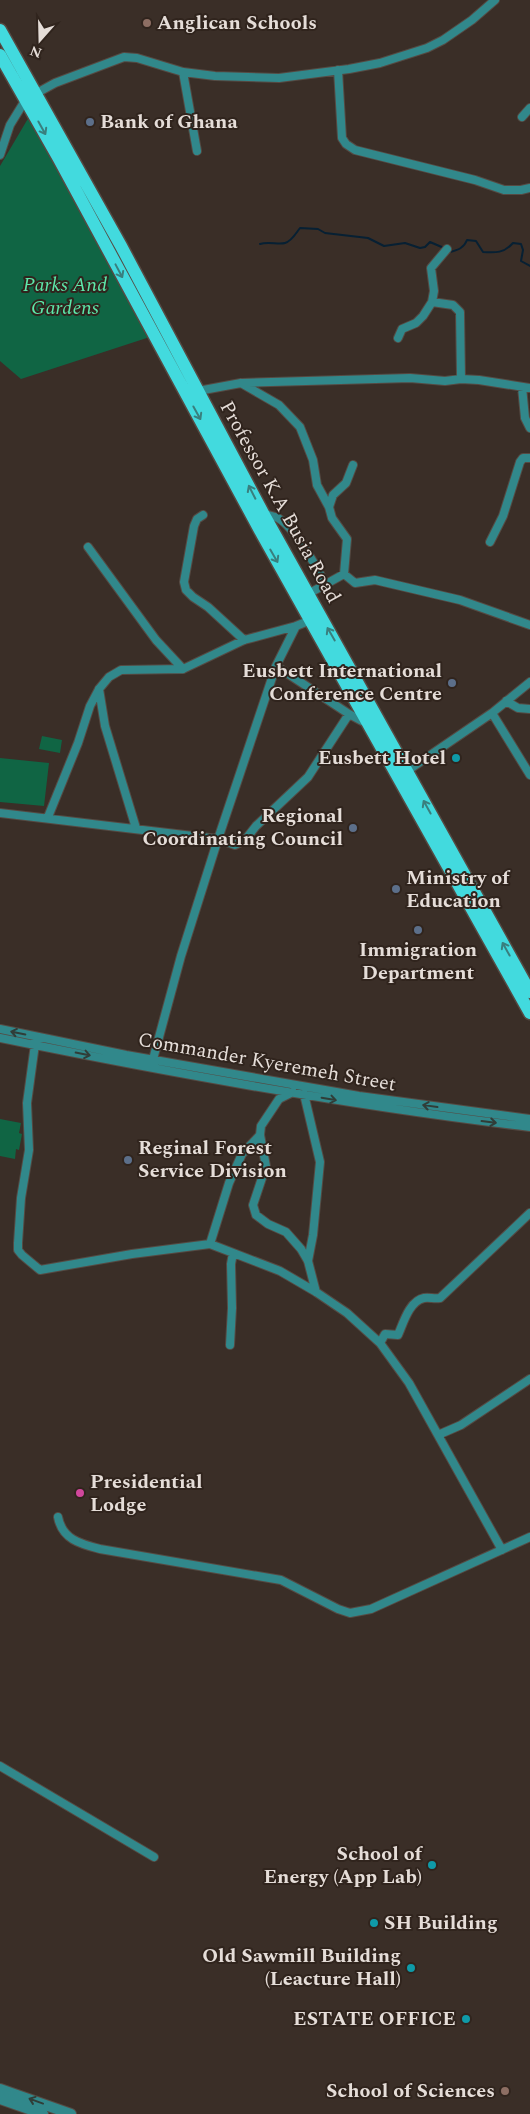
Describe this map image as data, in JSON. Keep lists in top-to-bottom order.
{
  "streets": {
    "main road": ["Professor K.A Busia Road"],
    "street": ["Commander Kyeremeh Street"]
  },
  "parks": ["Parks And Gardens"],
  "places": [
    "Anglican Schools",
    "Bank of Ghana",
    "Eusbett International Conference Centre",
    "Eusbett Hotel",
    "Regional Coordinating Council",
    "Ministry of Education",
    "Immigration Department",
    "Reginal Forest Service Division",
    "Presidential Lodge",
    "School of Energy (App Lab)",
    "SH Building",
    "Old Sawmill Building (Leacture Hall)",
    "ESTATE OFFICE",
    "School of Sciences"
  ],
  "north": "bottom"
}
